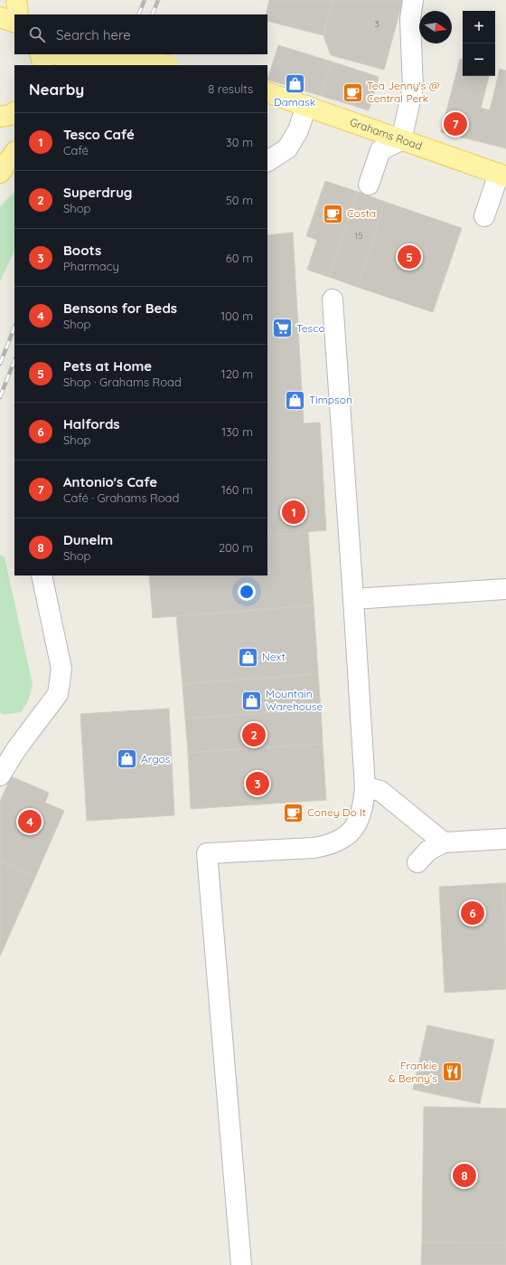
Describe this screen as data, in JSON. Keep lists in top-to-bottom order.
{
  "streets": {
    "main road": ["Grahams Road"]
  },
  "places": {
    "shop": [
      "Damask",
      "Timpson",
      "Next",
      "Mountain Warehouse",
      "Argos"
    ],
    "cafe": ["Tea Jenny's @ Central Perk", "Costa", "Coney Do It"],
    "supermarket": ["Tesco"],
    "restaurant": ["Frankie & Benny's"]
  },
  "house_numbers": ["3", "15"],
  "north": "right",
  "page": {
    "map_buttons": ["+", "−"],
    "search": "Search here",
    "heading": ["Nearby", "8 results"],
    "pins": [
      "7",
      "5",
      "1",
      "2",
      "3",
      "4",
      "6",
      "8"
    ],
    "list": [
      {
        "mark": "1",
        "name": "Tesco Café",
        "note": "Café",
        "value": "30 m"
      },
      {
        "mark": "2",
        "name": "Superdrug",
        "note": "Shop",
        "value": "50 m"
      },
      {
        "mark": "3",
        "name": "Boots",
        "note": "Pharmacy",
        "value": "60 m"
      },
      {
        "mark": "4",
        "name": "Bensons for Beds",
        "note": "Shop",
        "value": "100 m"
      },
      {
        "mark": "5",
        "name": "Pets at Home",
        "note": "Shop · Grahams Road",
        "value": "120 m"
      },
      {
        "mark": "6",
        "name": "Halfords",
        "note": "Shop",
        "value": "130 m"
      },
      {
        "mark": "7",
        "name": "Antonio's Cafe",
        "note": "Café · Grahams Road",
        "value": "160 m"
      },
      {
        "mark": "8",
        "name": "Dunelm",
        "note": "Shop",
        "value": "200 m"
      }
    ]
  }
}
